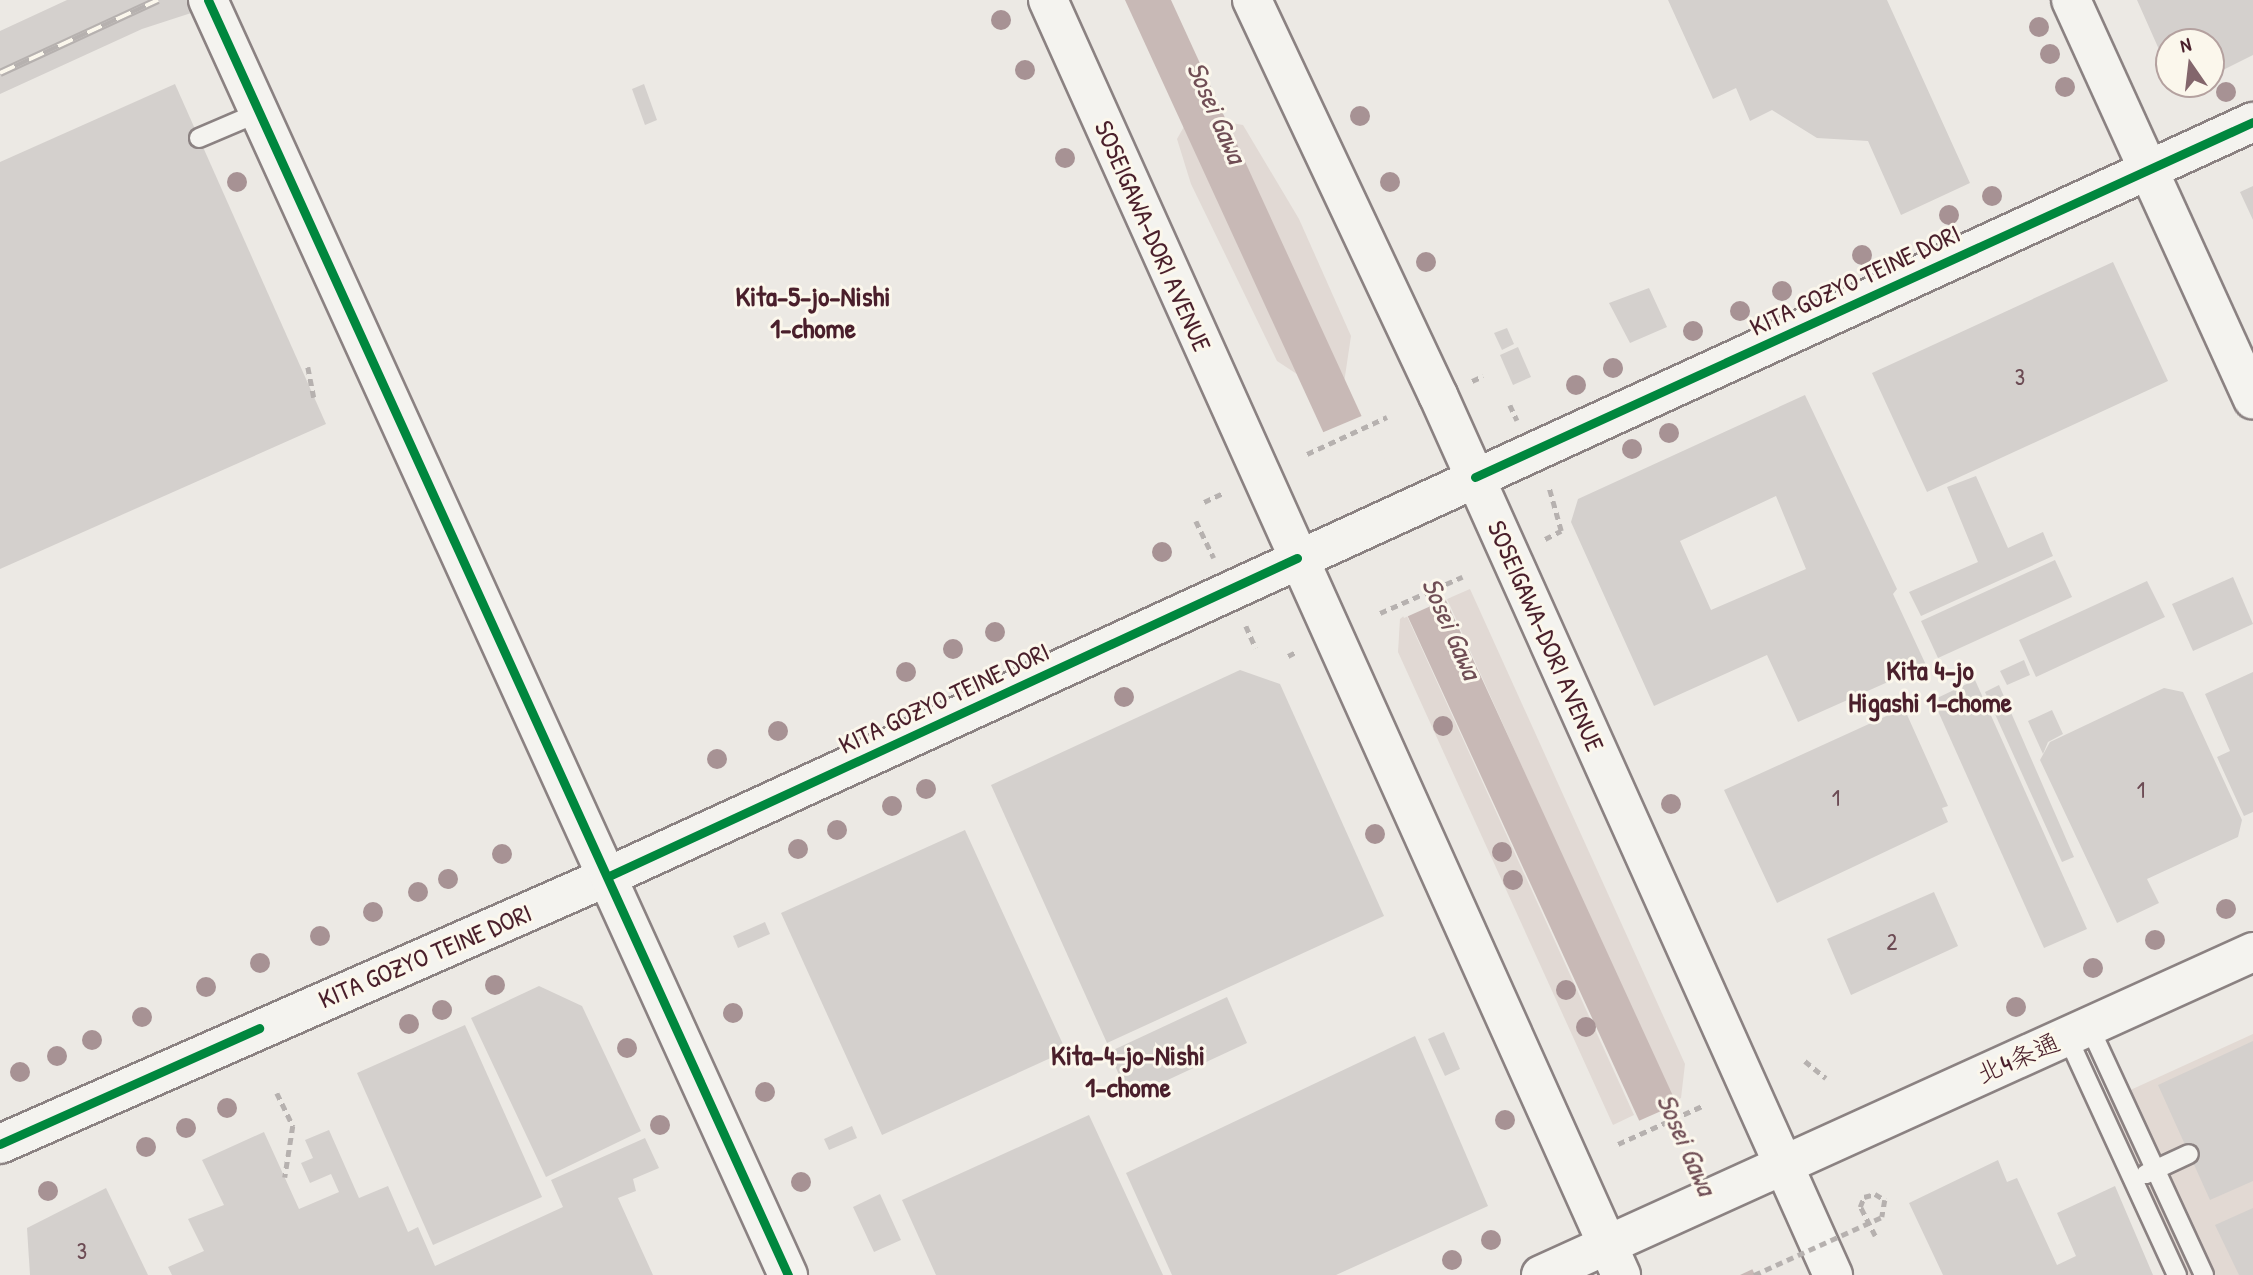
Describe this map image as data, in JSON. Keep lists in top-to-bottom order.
{
  "streets": {
    "main road": ["SOSEIGAWA-DORI AVENUE", "KITA GOZYO TEINE DORI", "北4条通"]
  },
  "crossings": [
    ["SOSEIGAWA-DORI AVENUE", "KITA GOZYO TEINE DORI"],
    ["SOSEIGAWA-DORI AVENUE", "北4条通"]
  ],
  "districts": ["Kita-5-jo-Nishi 1-chome", "Kita 4-jo Higashi 1-chome", "Kita-4-jo-Nishi 1-chome"],
  "water": ["Sosei Gawa"],
  "house_numbers": [
    "3",
    "1",
    "1",
    "2",
    "3"
  ],
  "north": "top"
}
